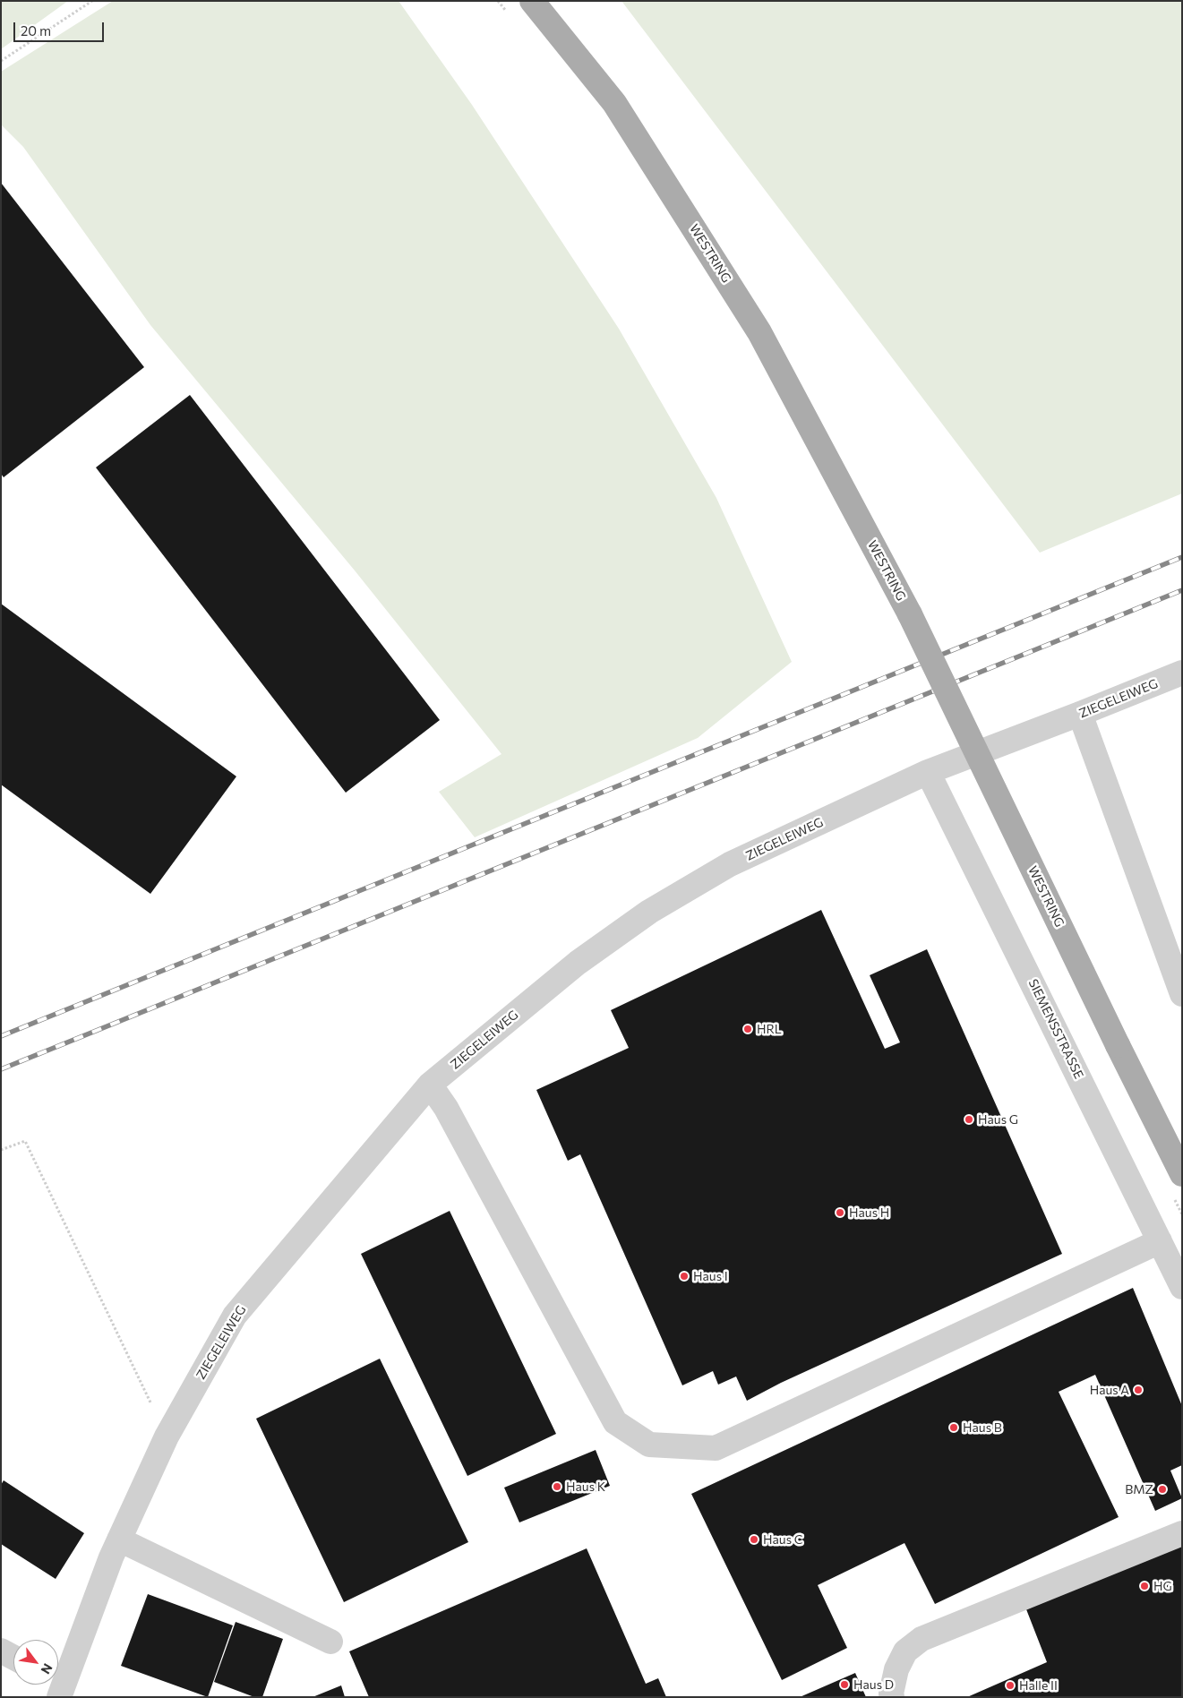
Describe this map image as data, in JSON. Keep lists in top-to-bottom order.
{
  "streets": {
    "main road": ["WESTRING"],
    "street": ["ZIEGELEIWEG", "SIEMENSSTRASSE"]
  },
  "crossings": [
    ["ZIEGELEIWEG", "SIEMENSSTRASSE"]
  ],
  "places": [
    "HRL",
    "Haus G",
    "Haus H",
    "Haus I",
    "Haus A",
    "Haus B",
    "Haus K",
    "BMZ",
    "Haus C",
    "HG",
    "Haus D",
    "Halle II"
  ],
  "scale_bar": "20 m",
  "north": "bottom right"
}
